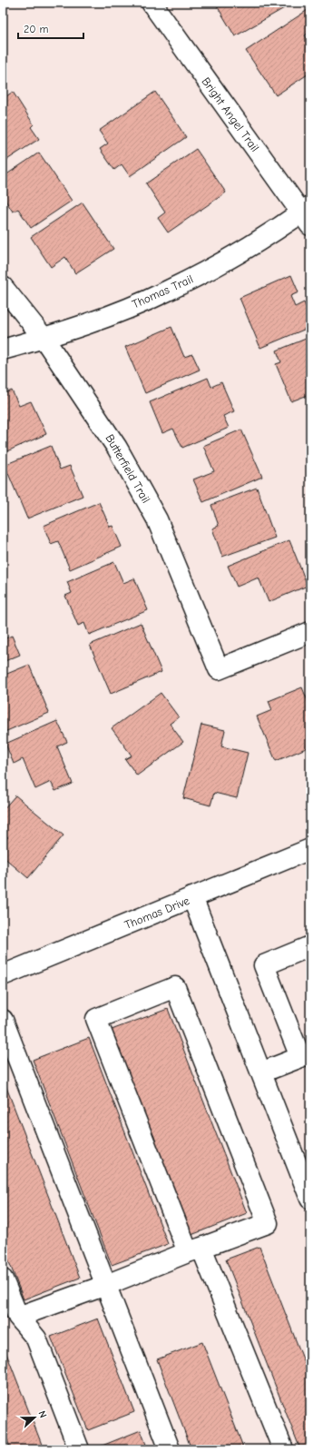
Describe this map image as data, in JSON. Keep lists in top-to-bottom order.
{
  "streets": {
    "street": [
      "Bright Angel Trail",
      "Thomas Trail",
      "Butterfield Trail",
      "Thomas Drive"
    ]
  },
  "crossings": [
    ["Bright Angel Trail", "Thomas Trail"],
    ["Thomas Trail", "Butterfield Trail"]
  ],
  "scale_bar": "20 m",
  "north": "right"
}
